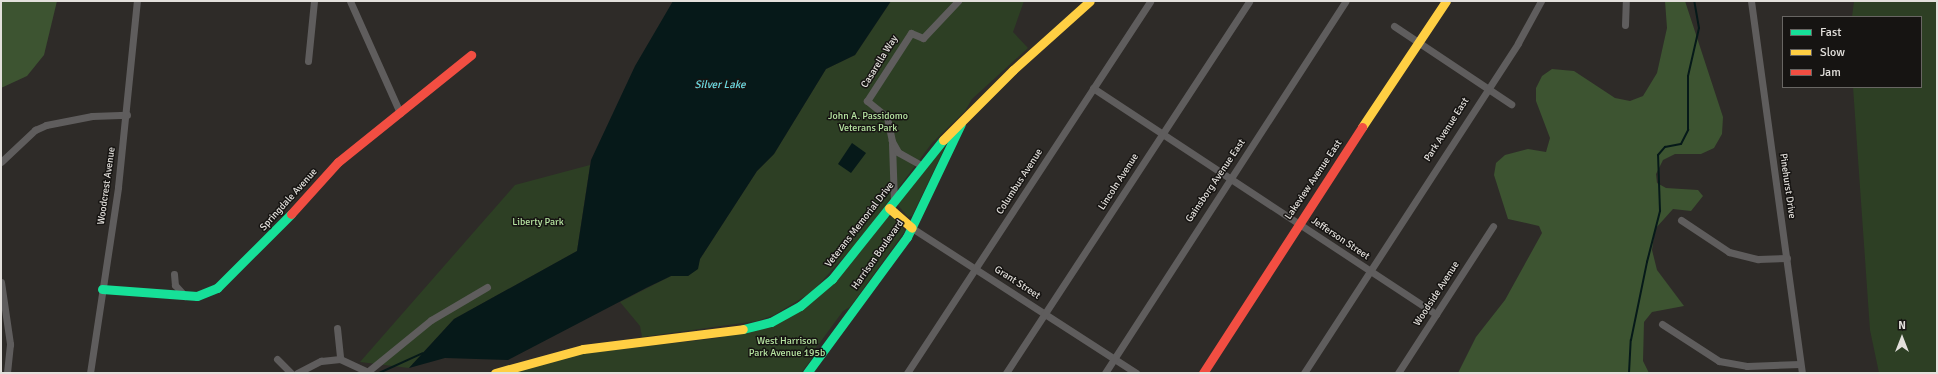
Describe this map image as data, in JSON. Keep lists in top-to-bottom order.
{
  "streets": {
    "main road": [
      "Lakeview Avenue East",
      "Springdale Avenue",
      "Veterans Memorial Drive",
      "Harrison Boulevard",
      "Grant Street"
    ],
    "street": [
      "Casarella Way",
      "Park Avenue East",
      "Gainsborg Avenue East",
      "Columbus Avenue",
      "Lincoln Avenue",
      "Woodcrest Avenue",
      "Pinehurst Drive",
      "Jefferson Street",
      "Woodside Avenue"
    ]
  },
  "crossings": [
    ["Casarella Way", "Veterans Memorial Drive"],
    ["Park Avenue East", "Jefferson Street"],
    ["Lakeview Avenue East", "Jefferson Street"],
    ["Gainsborg Avenue East", "Jefferson Street"],
    ["Gainsborg Avenue East", "Grant Street"],
    ["Columbus Avenue", "Jefferson Street"],
    ["Columbus Avenue", "Grant Street"],
    ["Lincoln Avenue", "Jefferson Street"],
    ["Lincoln Avenue", "Grant Street"],
    ["Woodcrest Avenue", "Springdale Avenue"],
    ["Veterans Memorial Drive", "Harrison Boulevard"],
    ["Veterans Memorial Drive", "Grant Street"],
    ["Jefferson Street", "Woodside Avenue"],
    ["Harrison Boulevard", "Grant Street"]
  ],
  "water": ["Silver Lake"],
  "parks": ["John A. Passidomo Veterans Park", "Liberty Park", "West Harrison Park Avenue 195b"],
  "legend": ["Fast", "Slow", "Jam"],
  "north": "top"
}
